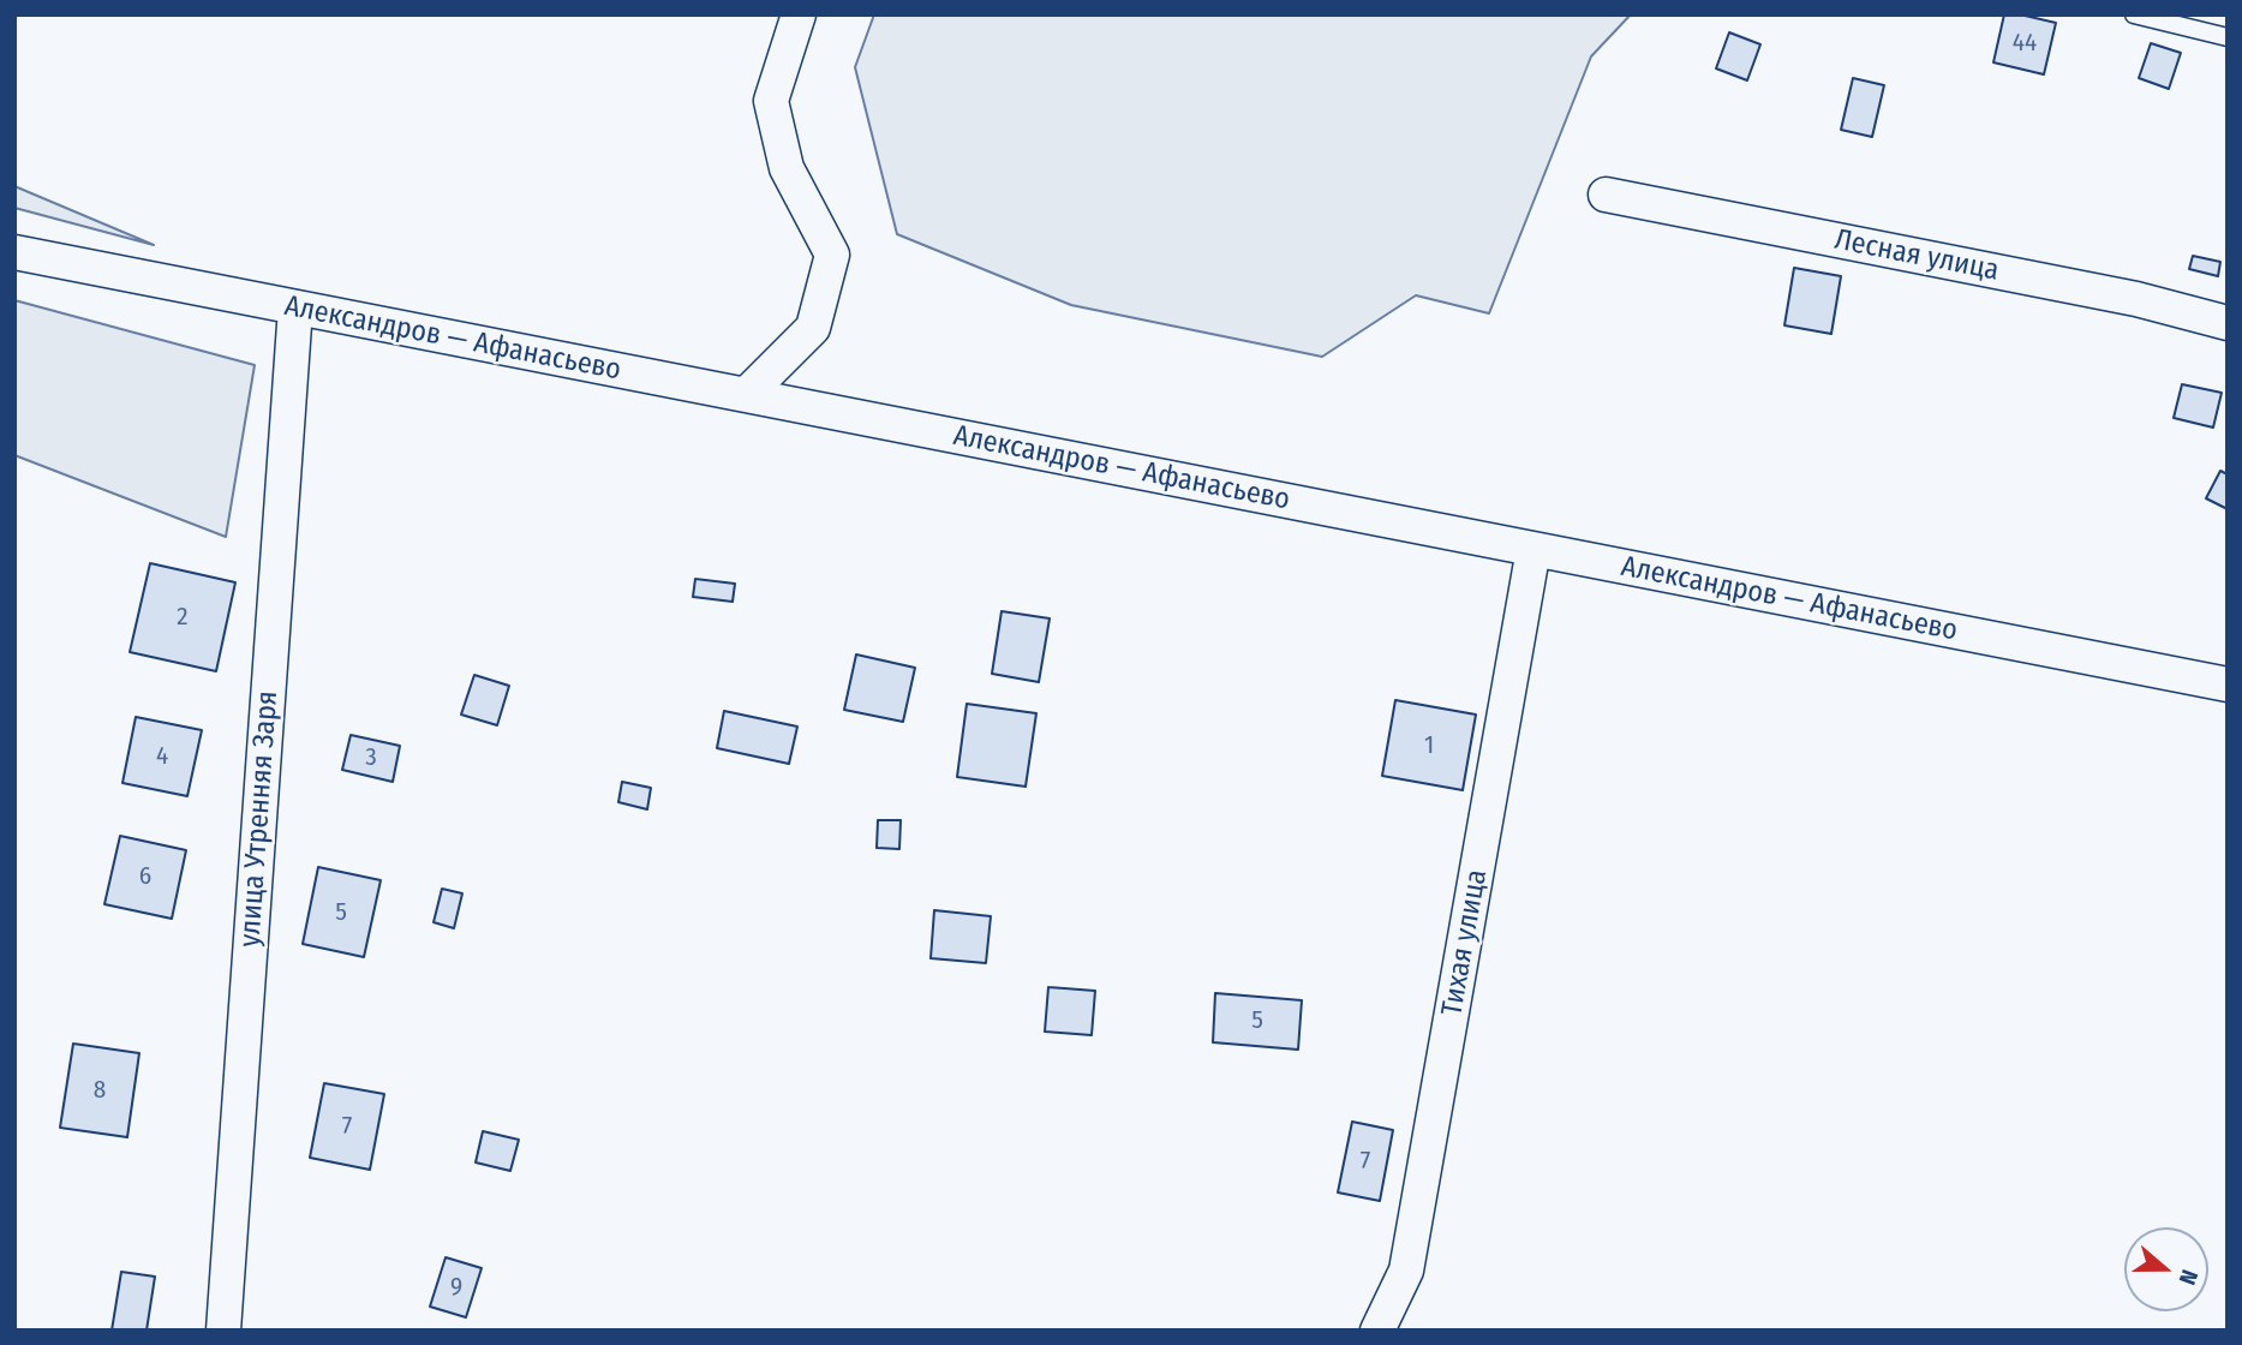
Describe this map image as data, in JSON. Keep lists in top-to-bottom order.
{
  "streets": {
    "street": [
      "Лесная улица",
      "Александров — Афанасьево",
      "улица Утренняя Заря",
      "Тихая улица"
    ]
  },
  "crossings": [
    ["Александров — Афанасьево", "улица Утренняя Заря"],
    ["Александров — Афанасьево", "Тихая улица"]
  ],
  "house_numbers": [
    "44",
    "2",
    "1",
    "4",
    "3",
    "6",
    "5",
    "5",
    "8",
    "7",
    "7",
    "9"
  ],
  "north": "right"
}
